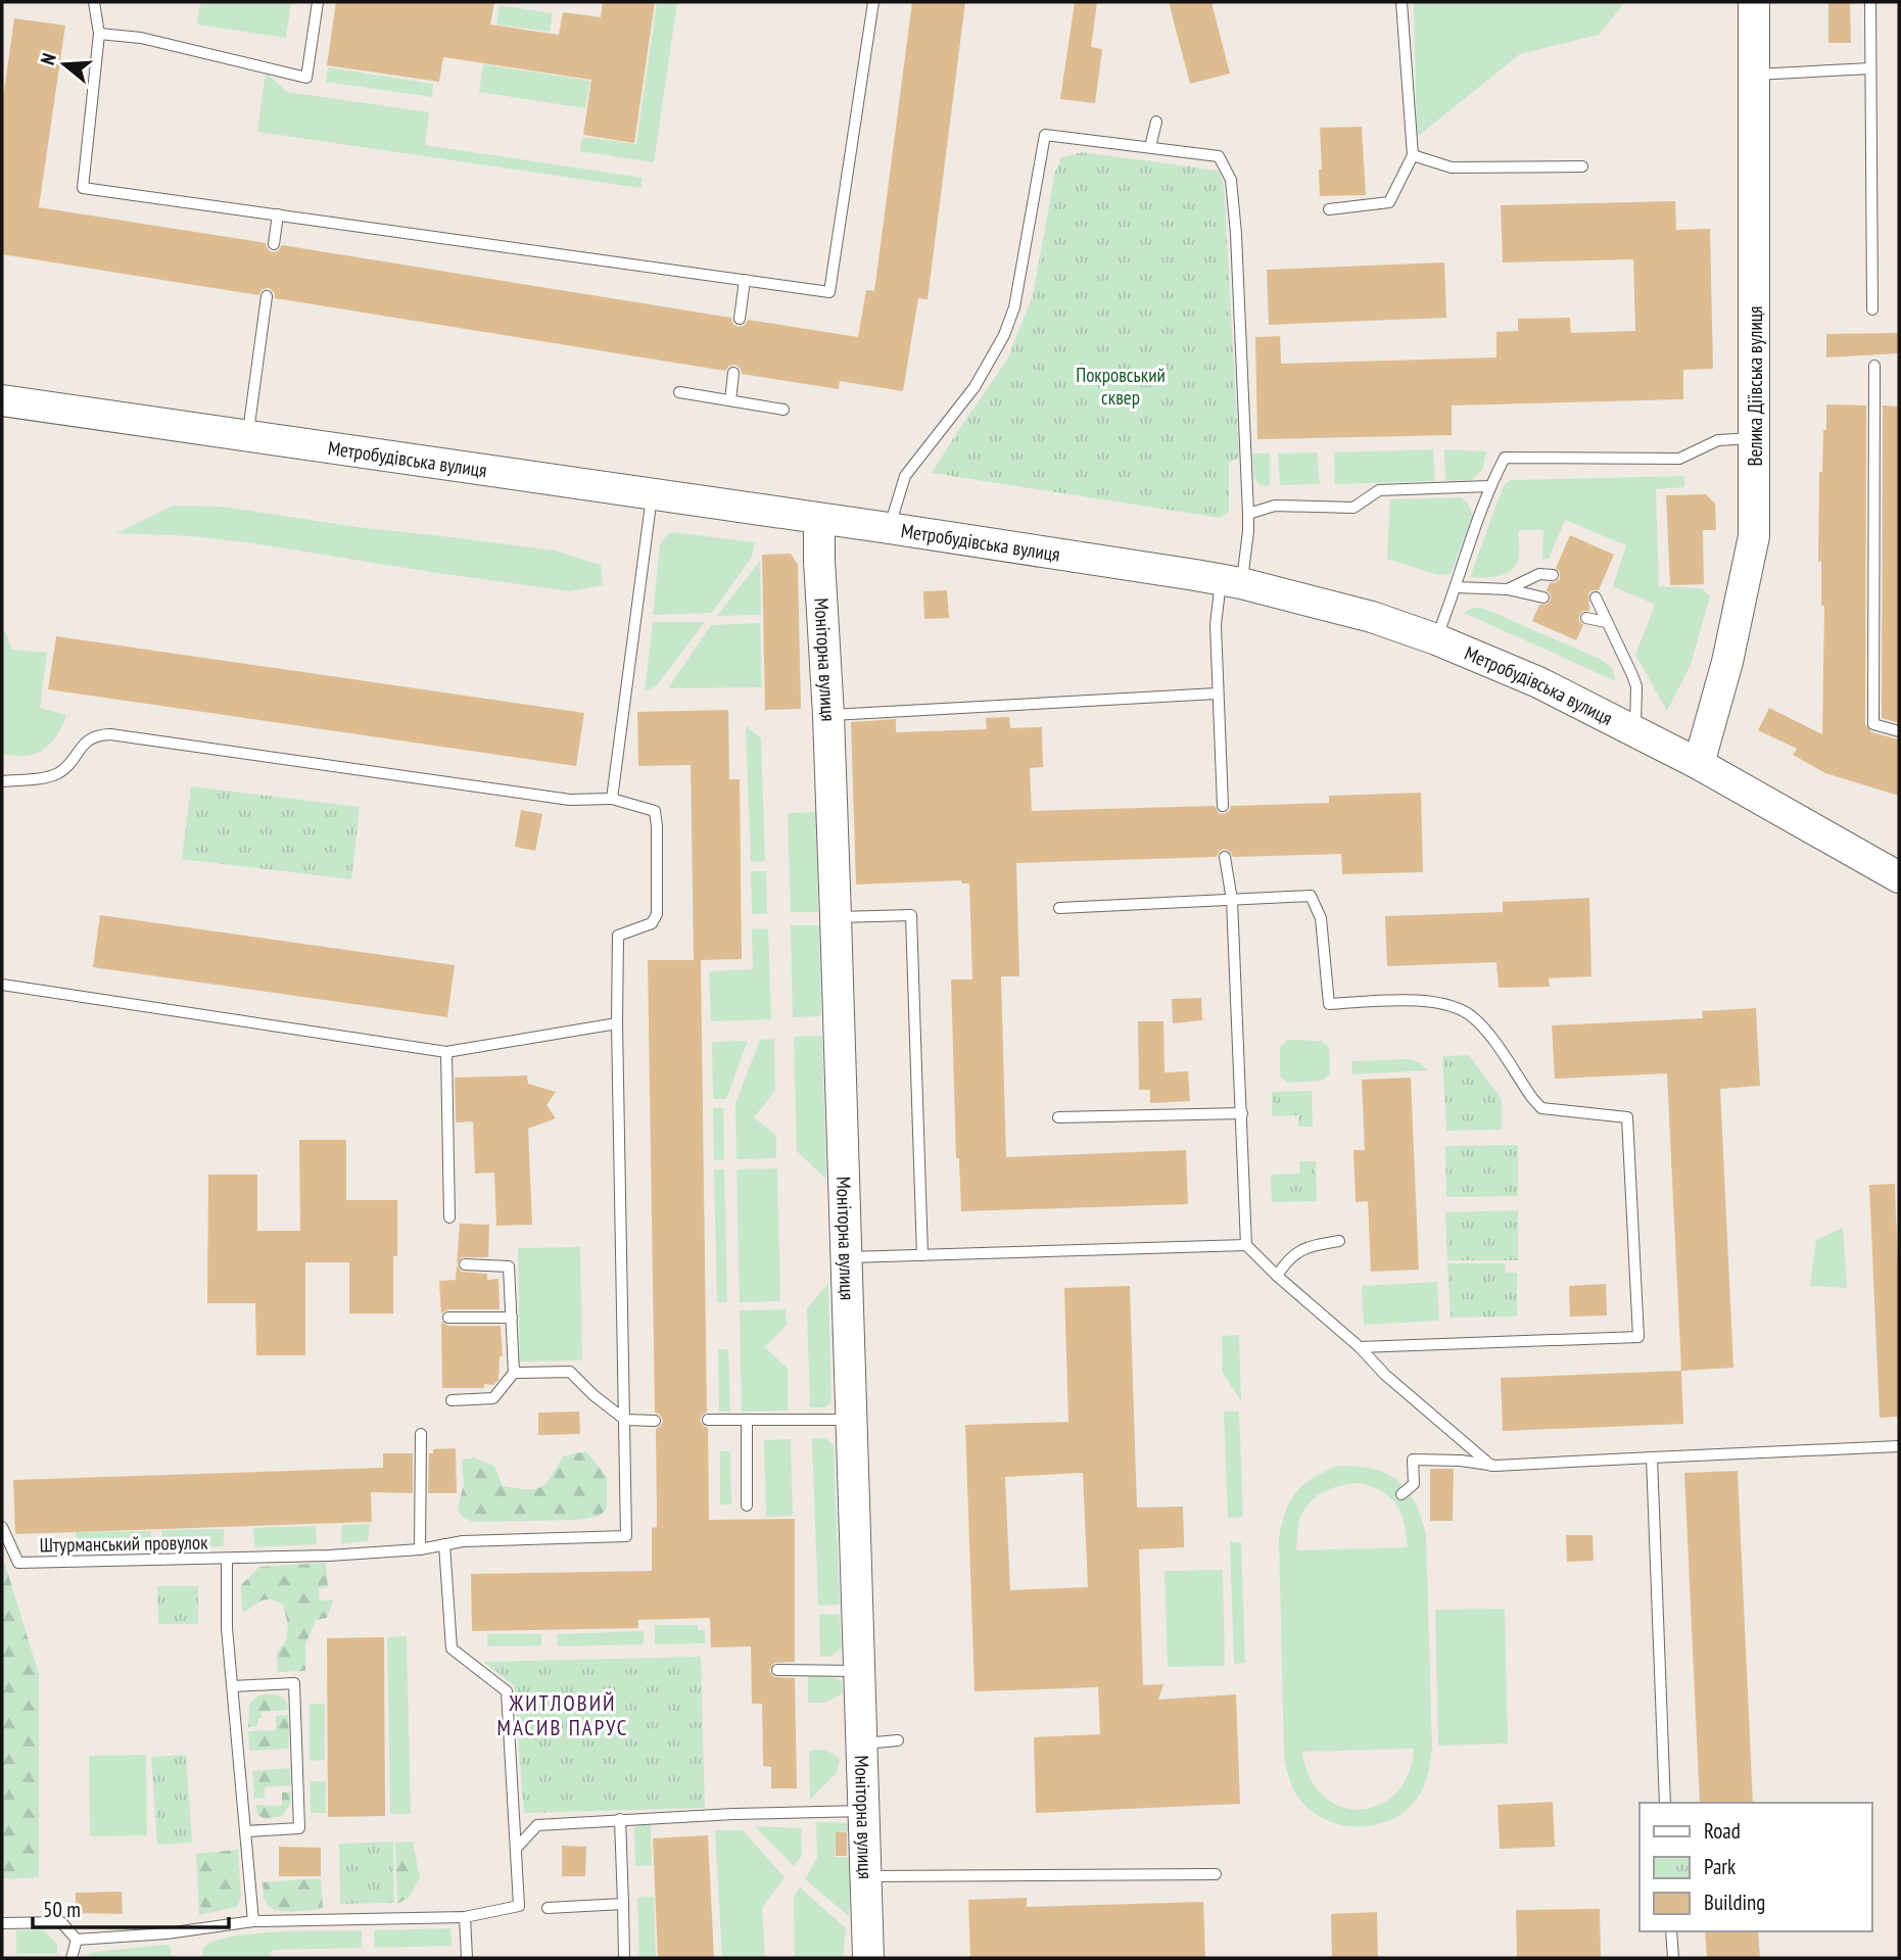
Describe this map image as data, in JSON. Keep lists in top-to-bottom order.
{
  "streets": {
    "main road": ["Велика Діївська вулиця", "Метробудівська вулиця", "Моніторна вулиця"],
    "lane": ["Штурманський провулок"]
  },
  "crossings": [
    ["Велика Діївська вулиця", "Метробудівська вулиця"],
    ["Метробудівська вулиця", "Моніторна вулиця"]
  ],
  "districts": ["ЖИТЛОВИЙ МАСИВ ПАРУС"],
  "parks": ["Покровський сквер"],
  "legend": ["Road", "Park", "Building"],
  "scale_bar": "50 m",
  "north": "left"
}
